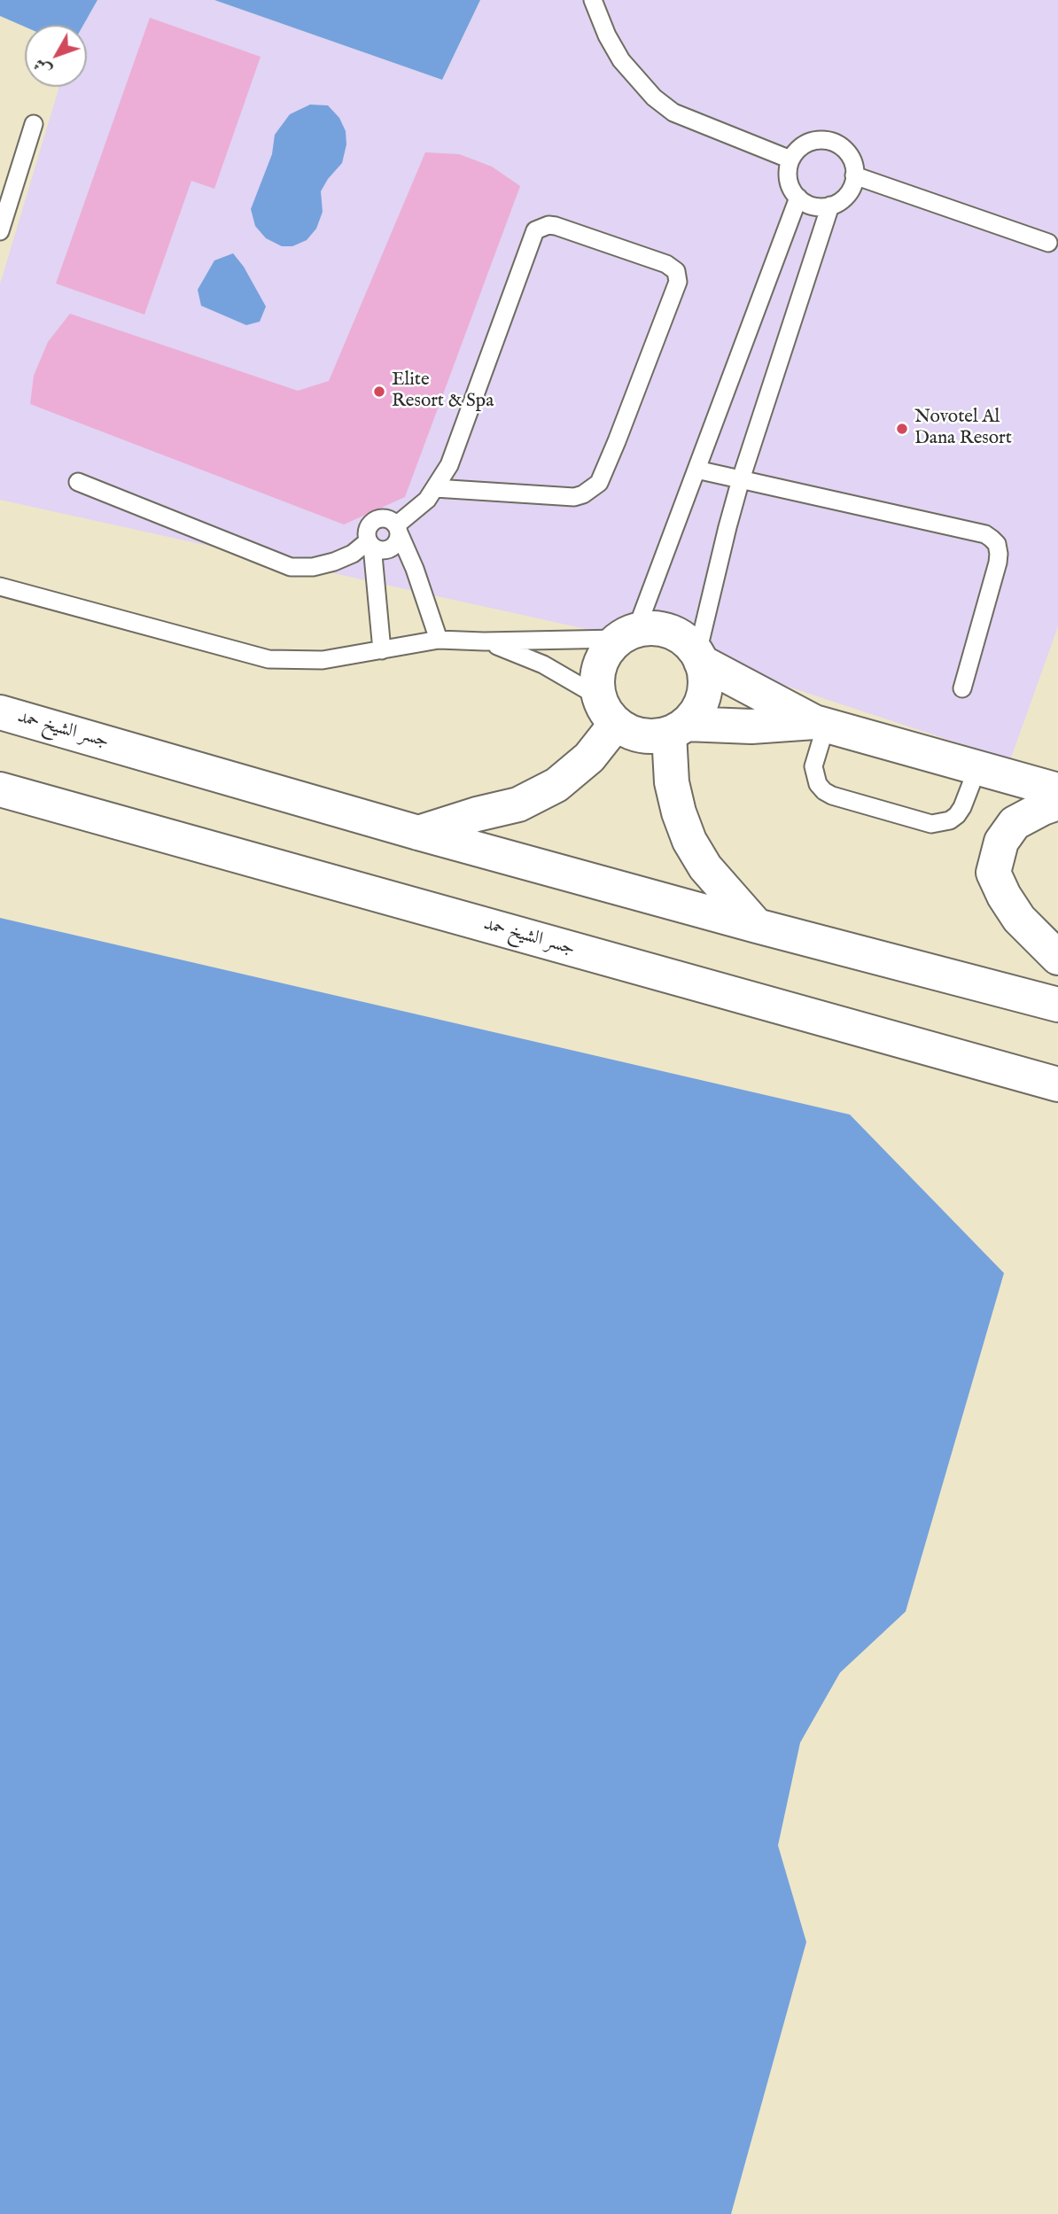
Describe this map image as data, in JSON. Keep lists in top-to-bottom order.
{
  "streets": {
    "main road": ["جسر الشيخ حمد"]
  },
  "places": ["Elite Resort & Spa", "Novotel Al Dana Resort"],
  "north": "bottom left"
}
